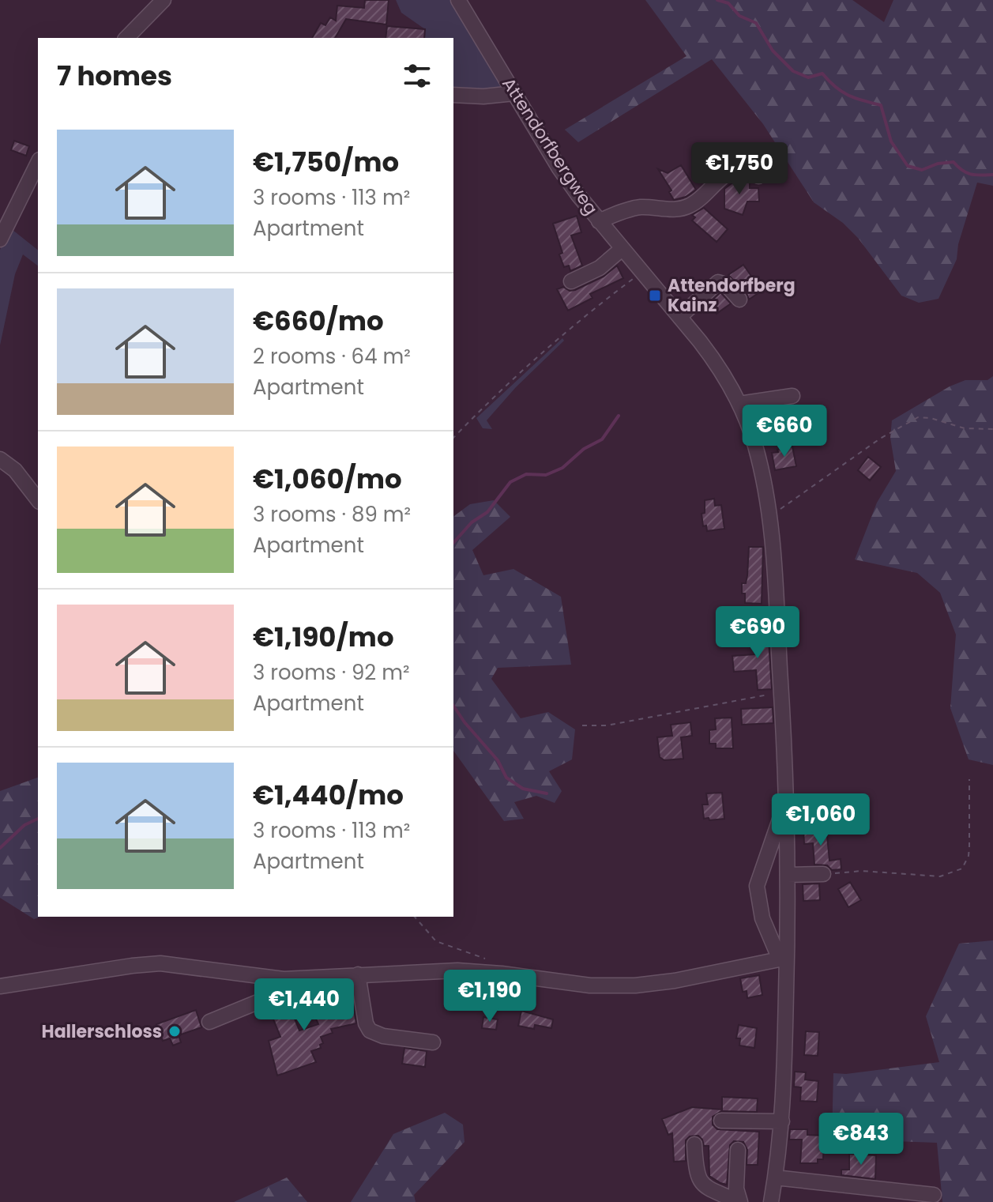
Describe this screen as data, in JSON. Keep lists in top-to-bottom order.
{
  "streets": {
    "street": ["Attendorfbergweg"]
  },
  "places": {
    "transit": ["Attendorfberg Kainz"],
    "other": ["Hallerschloss"]
  },
  "page": {
    "heading": "7 homes",
    "list": [
      {
        "name": "€1,750/mo",
        "note": "3 rooms · 113 m² · Apartment"
      },
      {
        "name": "€660/mo",
        "note": "2 rooms · 64 m² · Apartment"
      },
      {
        "name": "€1,060/mo",
        "note": "3 rooms · 89 m² · Apartment"
      },
      {
        "name": "€1,190/mo",
        "note": "3 rooms · 92 m² · Apartment"
      },
      {
        "name": "€1,440/mo",
        "note": "3 rooms · 113 m² · Apartment"
      }
    ],
    "price": [
      "€1,750",
      "€660",
      "€690",
      "€1,060",
      "€1,190",
      "€1,440",
      "€843"
    ]
  }
}
